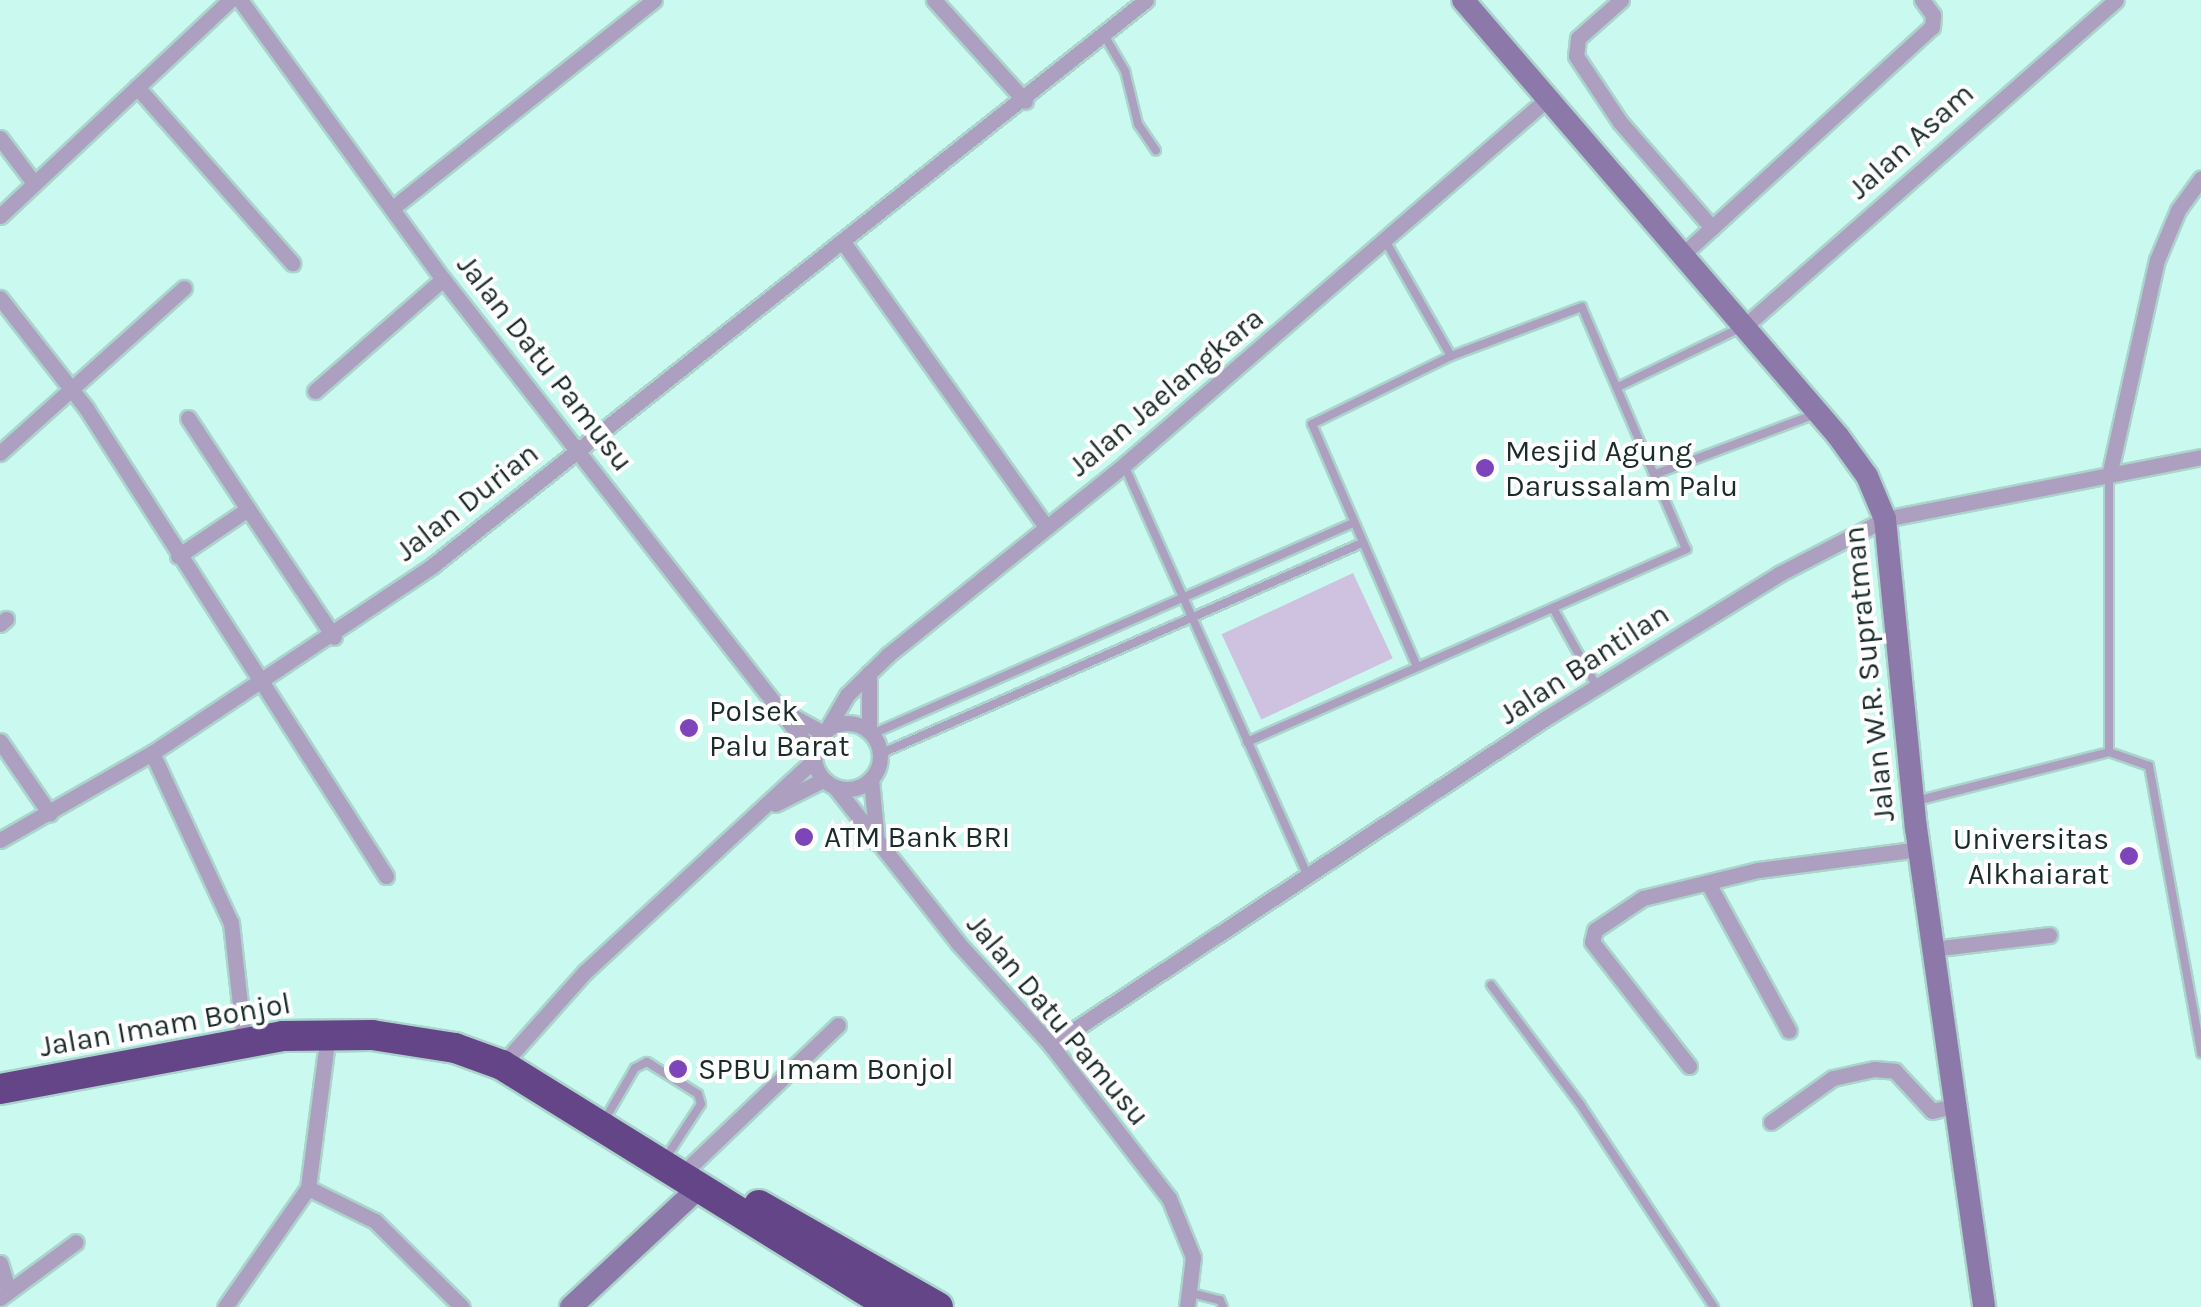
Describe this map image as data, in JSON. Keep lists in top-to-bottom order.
{
  "streets": {
    "highway": ["Jalan Imam Bonjol"],
    "street": [
      "Jalan Asam",
      "Jalan Datu Pamusu",
      "Jalan Jaelangkara",
      "Jalan Durian",
      "Jalan Bantilan",
      "Jalan W.R. Supratman"
    ]
  },
  "crossings": [
    ["Jalan Asam", "Jalan W.R. Supratman"],
    ["Jalan Datu Pamusu", "Jalan Jaelangkara"],
    ["Jalan Datu Pamusu", "Jalan Durian"],
    ["Jalan Datu Pamusu", "Jalan Bantilan"],
    ["Jalan Jaelangkara", "Jalan W.R. Supratman"],
    ["Jalan Bantilan", "Jalan W.R. Supratman"]
  ],
  "places": [
    "Mesjid Agung Darussalam Palu",
    "Polsek Palu Barat",
    "ATM Bank BRI",
    "Universitas Alkhaiarat",
    "SPBU Imam Bonjol"
  ]
}
